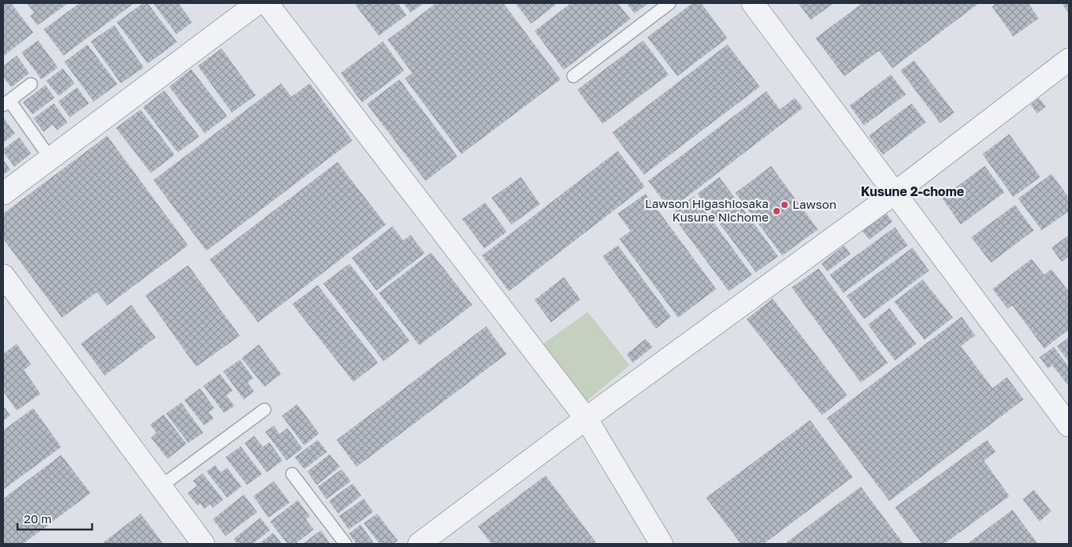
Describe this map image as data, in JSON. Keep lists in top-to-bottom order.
{
  "districts": ["Kusune 2-chome"],
  "places": ["Lawson", "Lawson Higashiosaka Kusune Nichome"],
  "scale_bar": "20 m"
}
